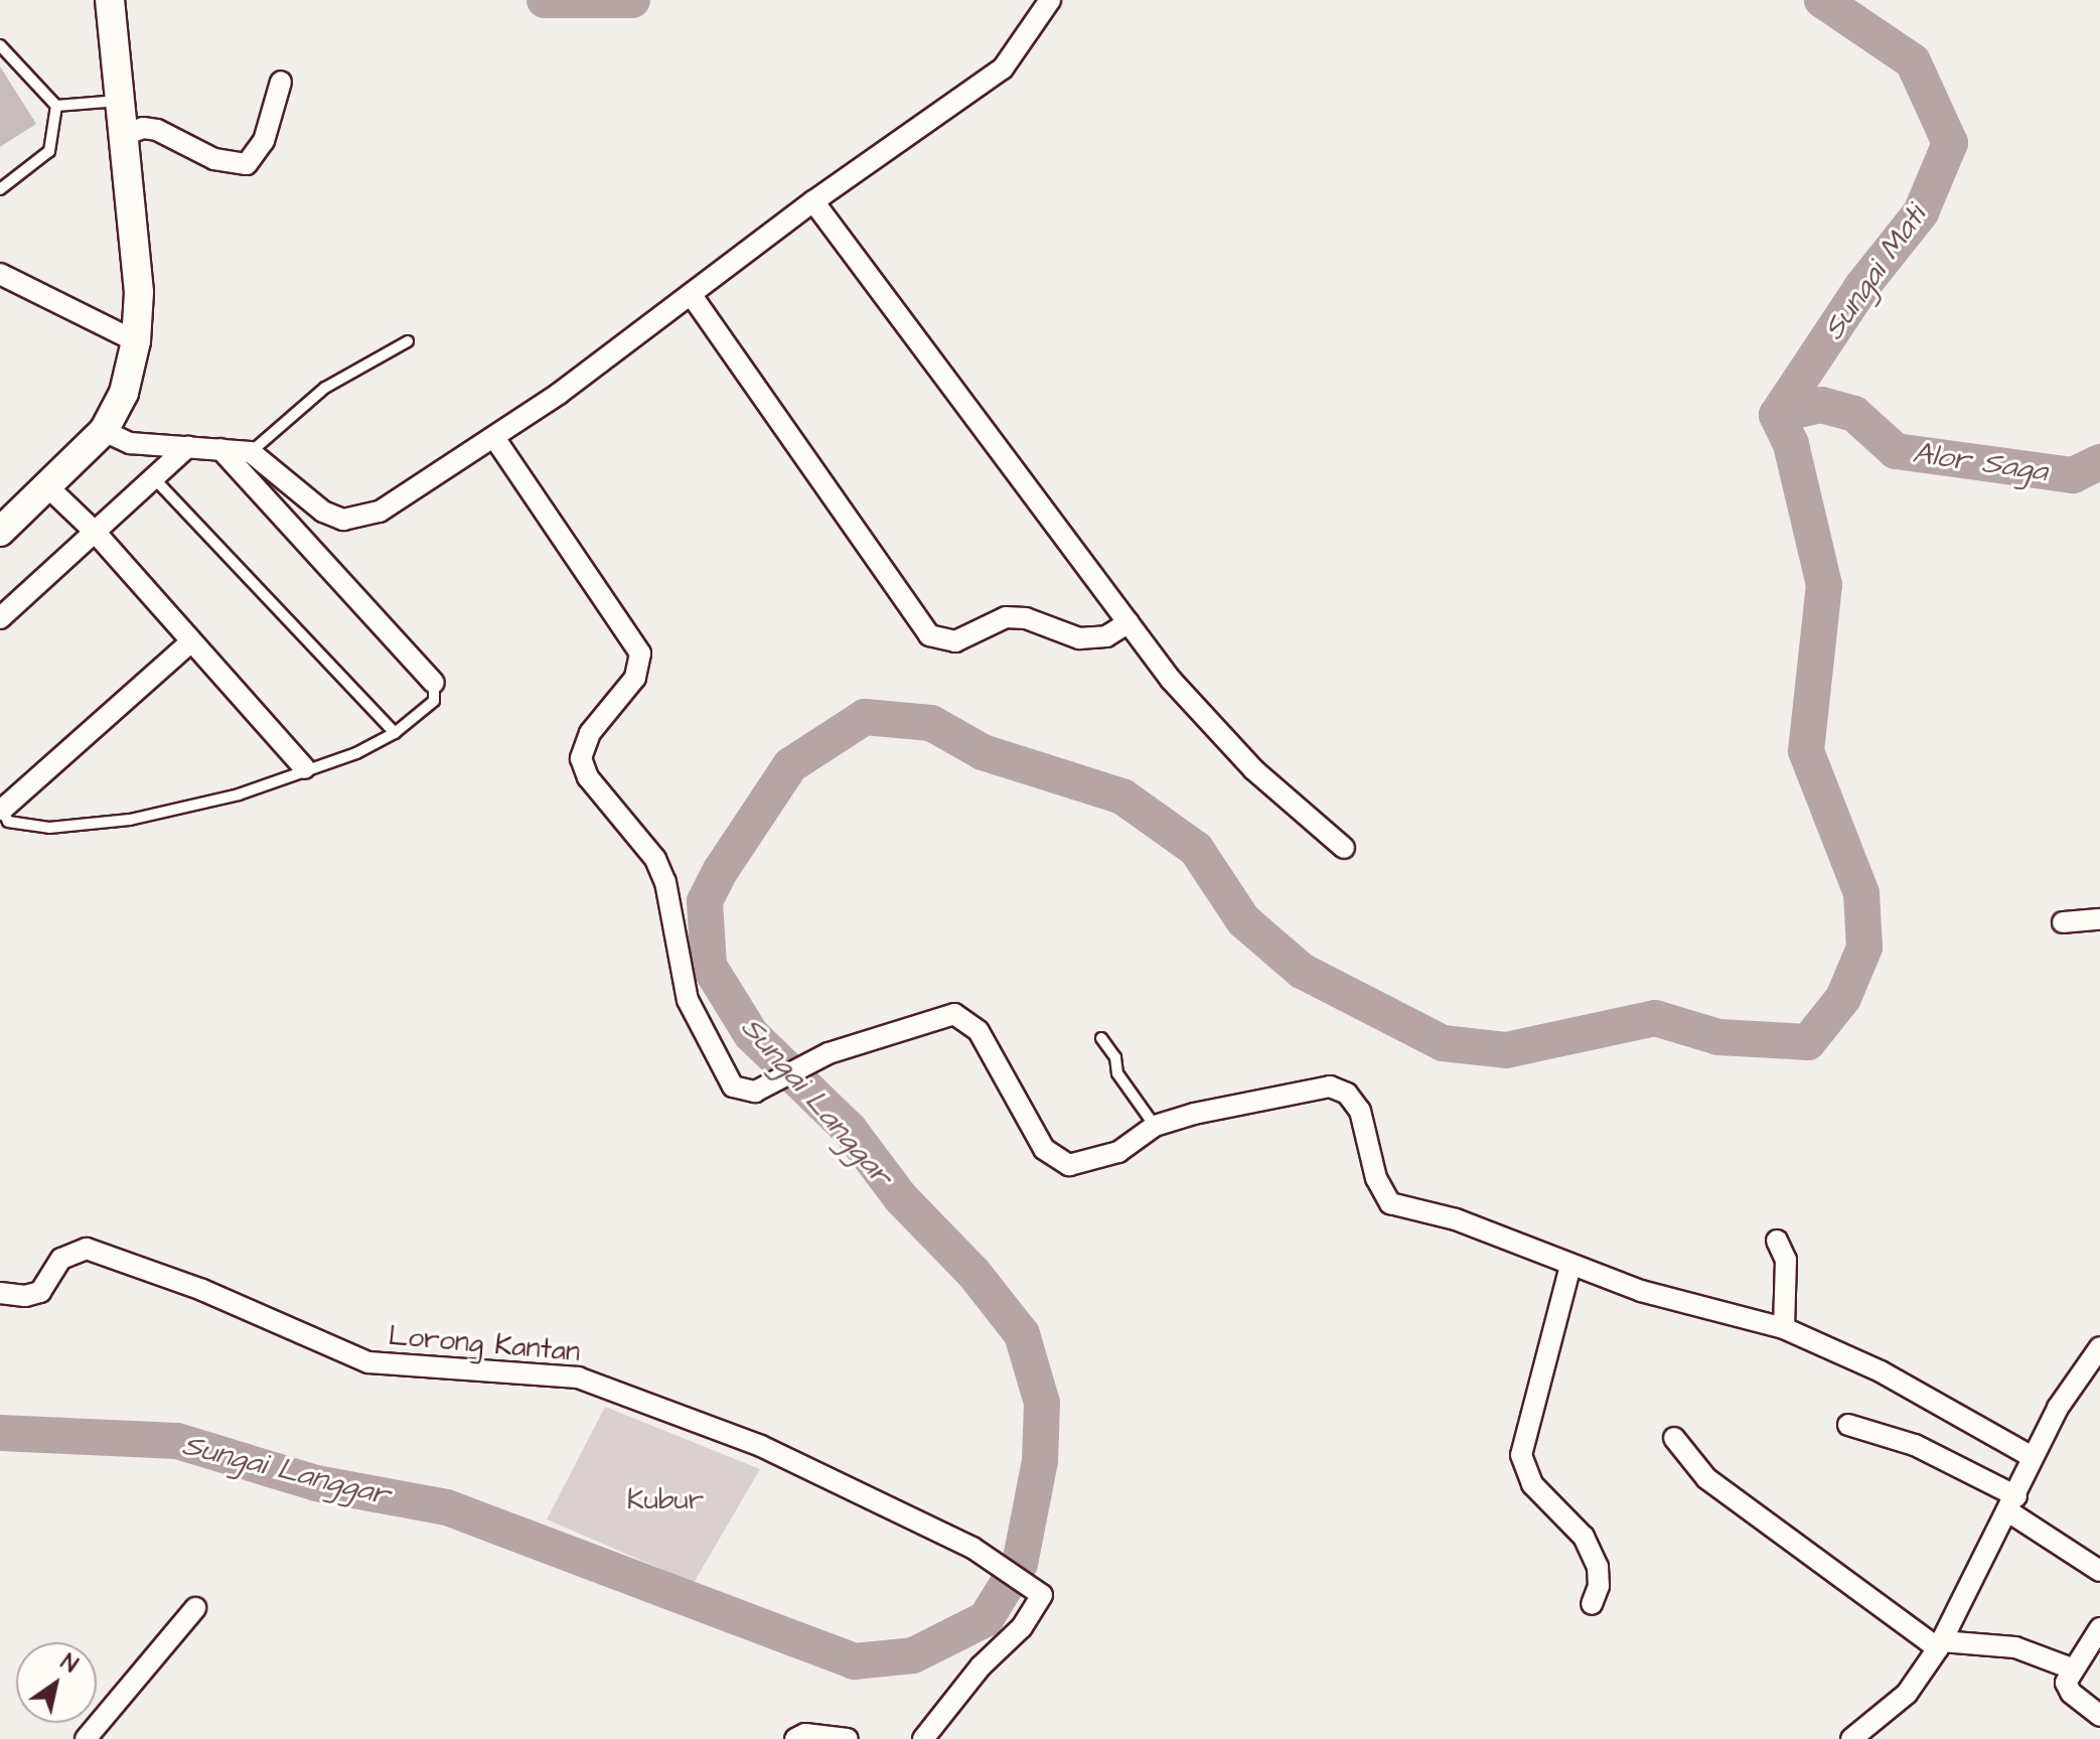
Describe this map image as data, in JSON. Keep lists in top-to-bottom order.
{
  "streets": {
    "street": ["Lorong Kantan"]
  },
  "water": ["Sungai Mati", "Alor Saga", "Sungai Langgar"],
  "parks": ["Kubur"],
  "north": "top right"
}
